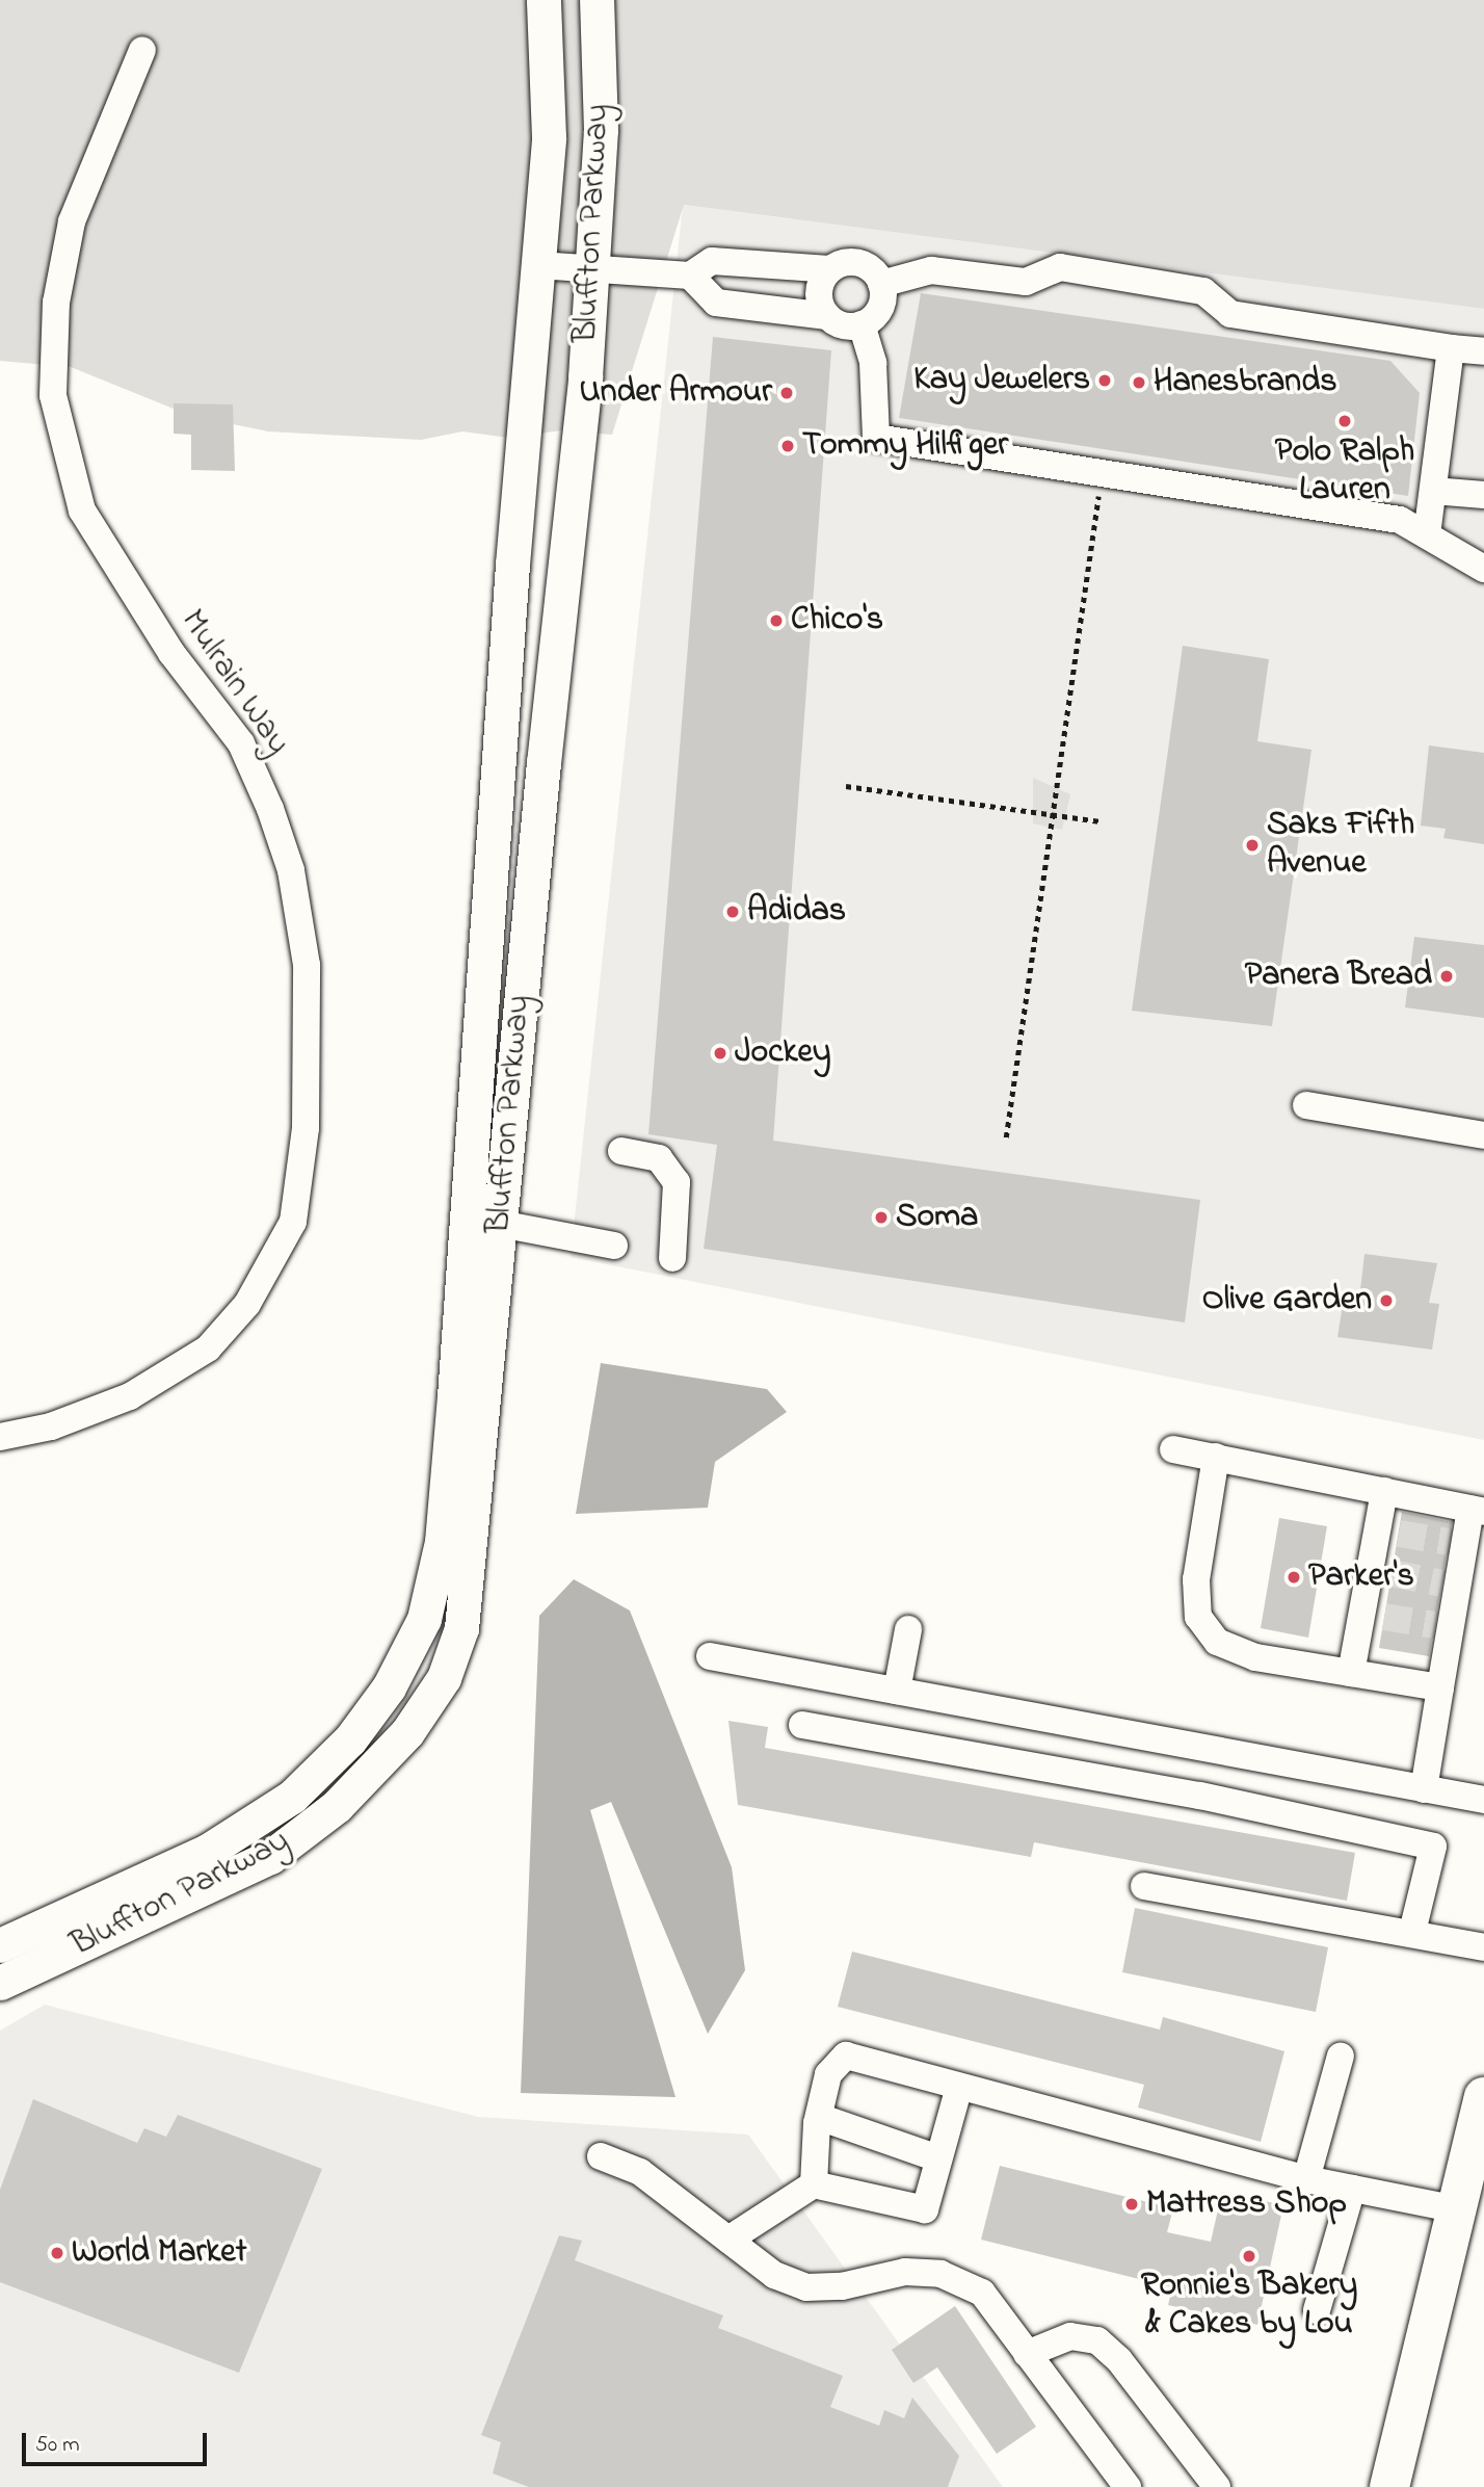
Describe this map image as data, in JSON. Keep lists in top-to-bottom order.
{
  "streets": {
    "main road": ["Bluffton Parkway"],
    "street": ["Mulrain Way"]
  },
  "places": [
    "Kay Jewelers",
    "Hanesbrands",
    "Under Armour",
    "Polo Ralph Lauren",
    "Tommy Hilfiger",
    "Chico's",
    "Saks Fifth Avenue",
    "Adidas",
    "Panera Bread",
    "Jockey",
    "Soma",
    "Olive Garden",
    "Parker's",
    "Mattress Shop",
    "World Market",
    "Ronnie's Bakery & Cakes by Lou"
  ],
  "scale_bar": "50 m"
}
